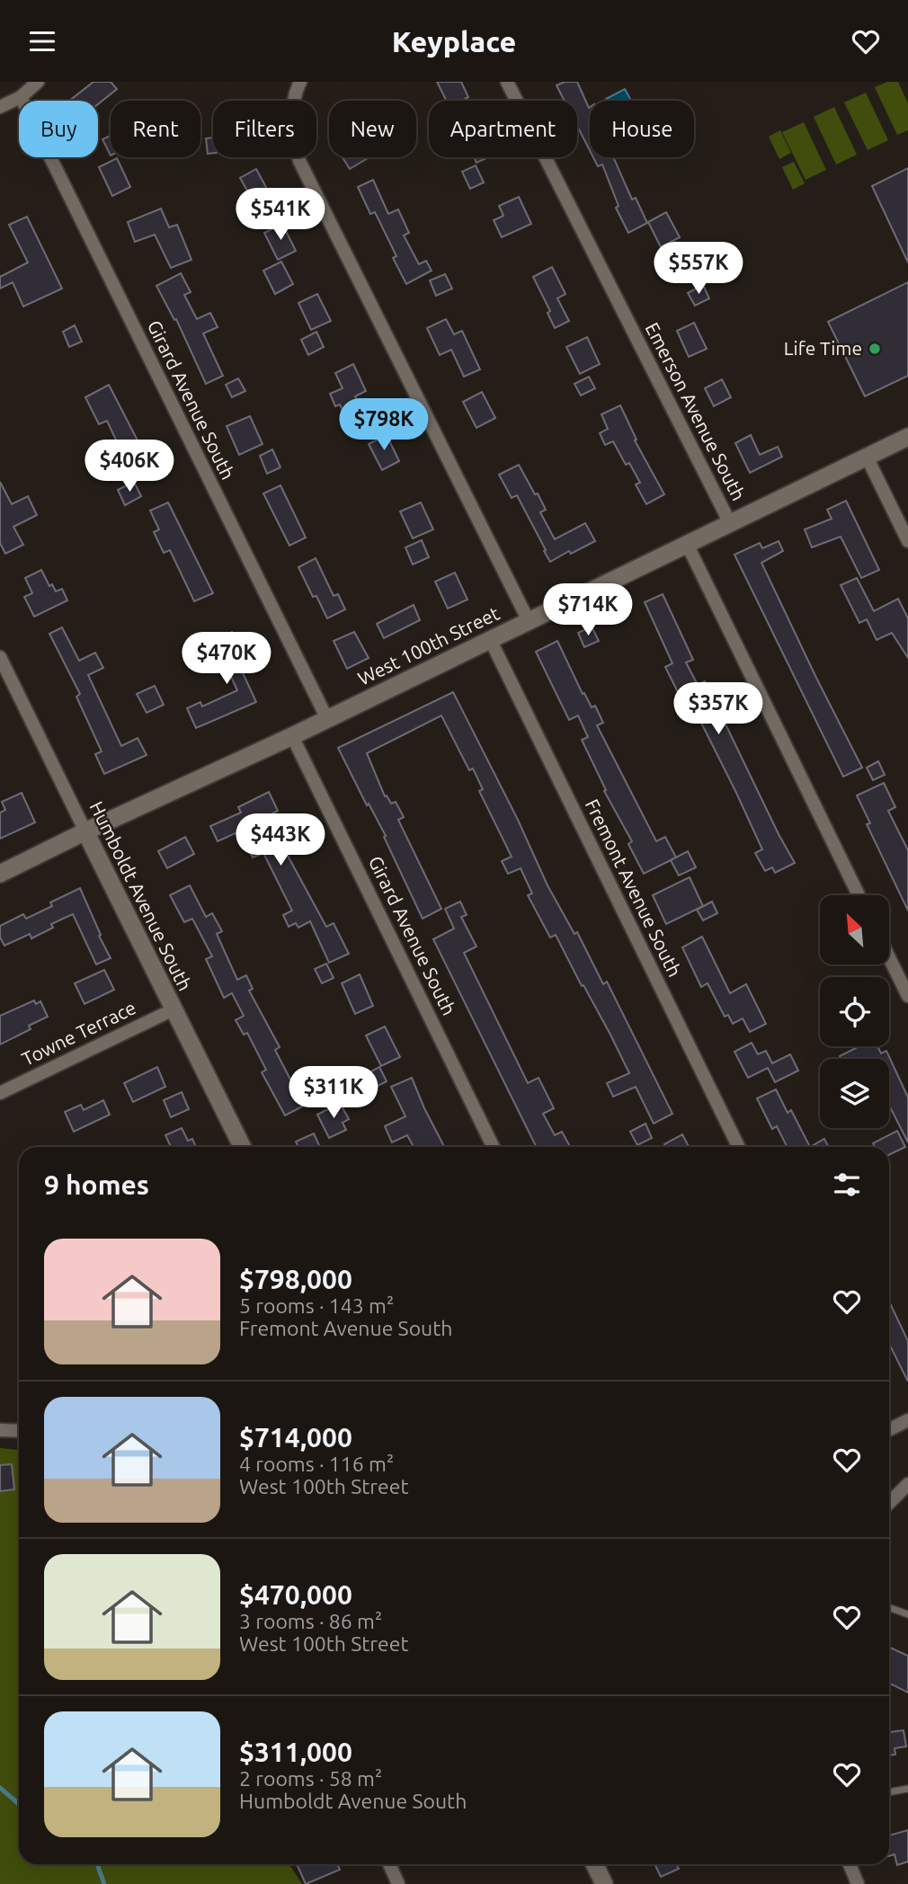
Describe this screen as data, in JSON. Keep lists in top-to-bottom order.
{
  "streets": {
    "street": [
      "Girard Avenue South",
      "Emerson Avenue South",
      "West 100th Street",
      "Fremont Avenue South",
      "Humboldt Avenue South",
      "Towne Terrace"
    ]
  },
  "crossings": [
    ["Girard Avenue South", "West 100th Street"],
    ["Emerson Avenue South", "West 100th Street"],
    ["West 100th Street", "Fremont Avenue South"],
    ["West 100th Street", "Humboldt Avenue South"],
    ["Humboldt Avenue South", "Towne Terrace"]
  ],
  "places": ["Life Time"],
  "north": "top left",
  "page": {
    "header": "Keyplace",
    "chip": [
      "Buy",
      "Rent",
      "Filters",
      "New",
      "Apartment",
      "House"
    ],
    "price": [
      "$541K",
      "$557K",
      "$798K",
      "$406K",
      "$714K",
      "$470K",
      "$357K",
      "$443K",
      "$311K"
    ],
    "heading": "9 homes",
    "list": [
      {
        "name": "$798,000",
        "note": "5 rooms · 143 m² · Fremont Avenue South"
      },
      {
        "name": "$714,000",
        "note": "4 rooms · 116 m² · West 100th Street"
      },
      {
        "name": "$470,000",
        "note": "3 rooms · 86 m² · West 100th Street"
      },
      {
        "name": "$311,000",
        "note": "2 rooms · 58 m² · Humboldt Avenue South"
      }
    ]
  }
}
